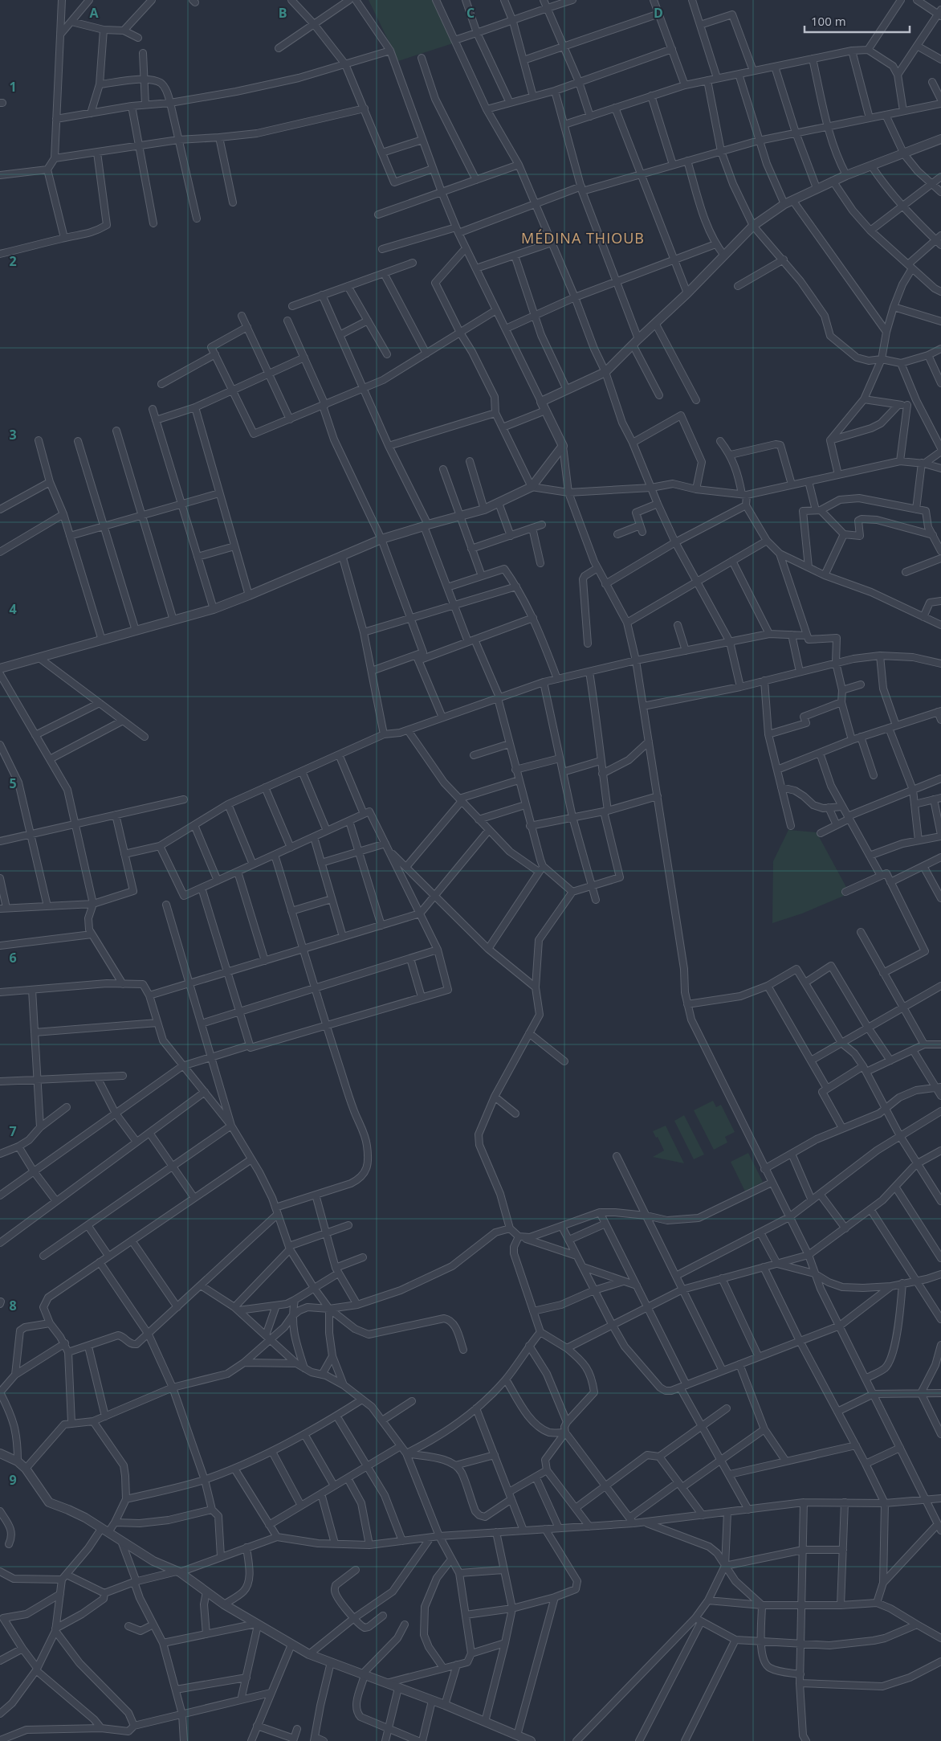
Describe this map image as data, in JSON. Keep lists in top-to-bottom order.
{
  "districts": ["MÉDINA THIOUB"],
  "scale_bar": "100 m",
  "grid": {
    "columns": [
      "A",
      "B",
      "C",
      "D"
    ],
    "rows": [
      "1",
      "2",
      "3",
      "4",
      "5",
      "6",
      "7",
      "8",
      "9"
    ]
  }
}
